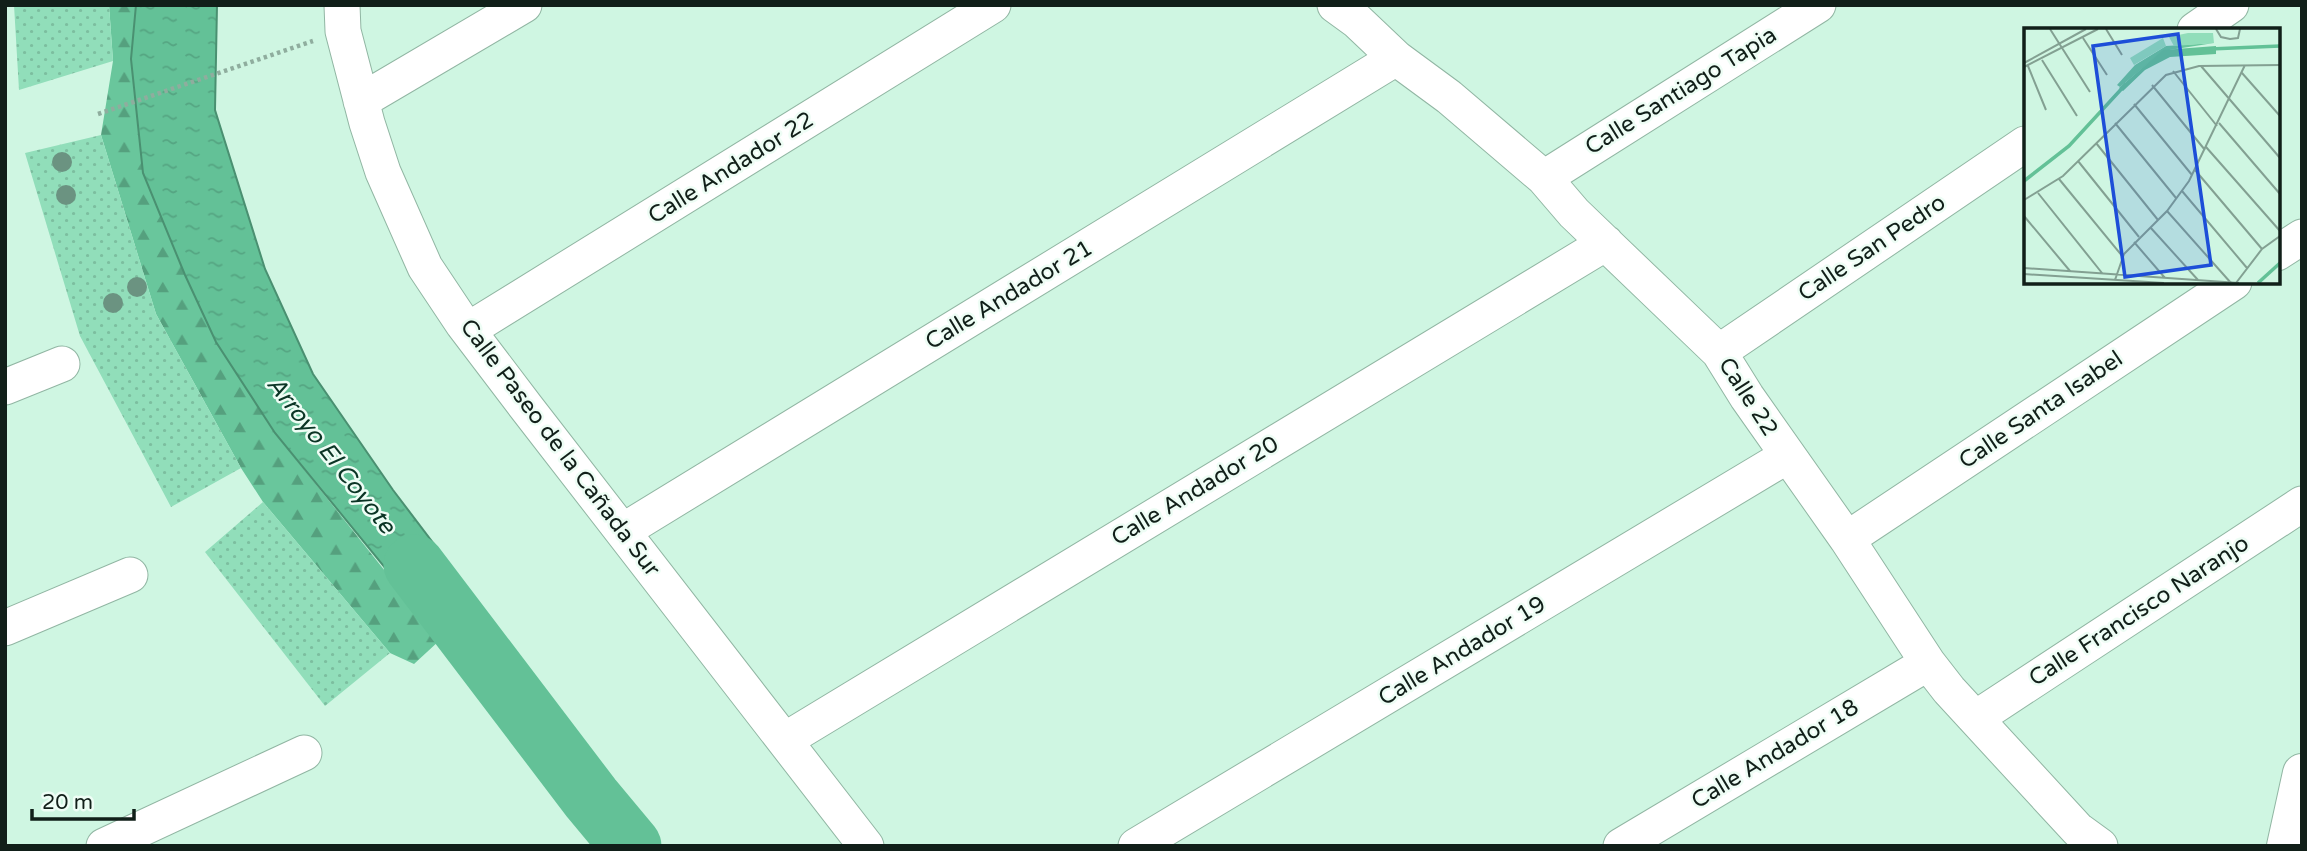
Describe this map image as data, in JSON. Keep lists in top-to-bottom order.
{
  "streets": {
    "street": [
      "Calle Santiago Tapia",
      "Calle Andador 22",
      "Calle San Pedro",
      "Calle Andador 21",
      "Calle 22",
      "Calle Santa Isabel",
      "Calle Paseo de la Cañada Sur",
      "Calle Andador 20",
      "Calle Francisco Naranjo",
      "Calle Andador 19",
      "Calle Andador 18"
    ]
  },
  "crossings": [
    ["Calle Santiago Tapia", "Calle 22"],
    ["Calle Andador 22", "Calle Paseo de la Cañada Sur"],
    ["Calle San Pedro", "Calle 22"],
    ["Calle Andador 21", "Calle 22"],
    ["Calle Andador 21", "Calle Paseo de la Cañada Sur"],
    ["Calle 22", "Calle Santa Isabel"],
    ["Calle 22", "Calle Andador 20"],
    ["Calle 22", "Calle Francisco Naranjo"],
    ["Calle 22", "Calle Andador 19"],
    ["Calle 22", "Calle Andador 18"],
    ["Calle Paseo de la Cañada Sur", "Calle Andador 20"]
  ],
  "water": ["Arroyo El Coyote"],
  "scale_bar": "20 m"
}
